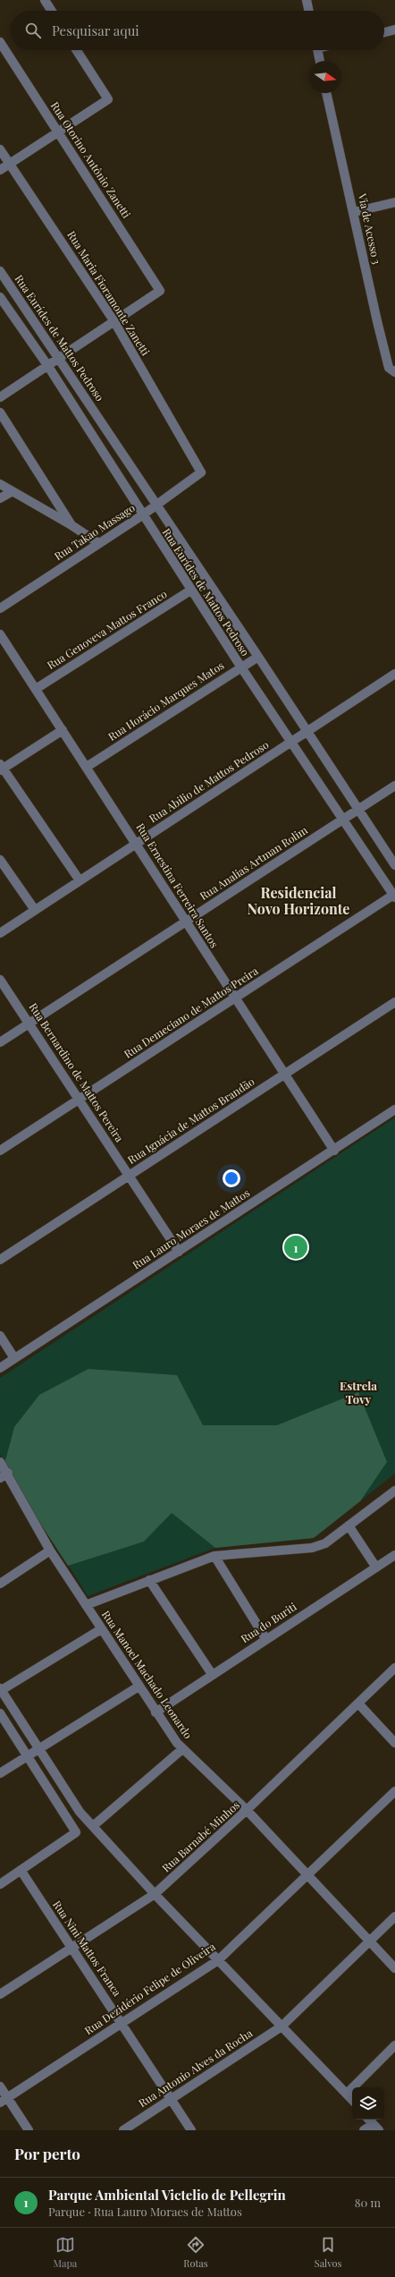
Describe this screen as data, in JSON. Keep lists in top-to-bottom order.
{
  "streets": {
    "street": [
      "Rua Otorino Antônio Zanetti",
      "Via de Acesso 3",
      "Rua Maria Fioramonte Zanetti",
      "Rua Eurídes de Mattos Pedroso",
      "Rua Takao Massago",
      "Rua Genoveva Mattos Franco",
      "Rua Horácio Marques Matos",
      "Rua Abilio de Mattos Pedroso",
      "Rua Analias Artman Rolim",
      "Rua Ernestina Ferreira Santos",
      "Rua Demeciano de Mattos Preira",
      "Rua Bernardino de Mattos Pereira",
      "Rua Ignácia de Mattos Brandão",
      "Rua Lauro Moraes de Mattos",
      "Rua do Buriti",
      "Rua Manoel Machado Leonardo",
      "Rua Barnabé Minhos",
      "Rua Nini Mattos Franca",
      "Rua Dezidério Felipe de Oliveira",
      "Rua Antonio Alves da Rocha"
    ]
  },
  "crossings": [
    ["Rua Otorino Antônio Zanetti", "Rua Maria Fioramonte Zanetti"],
    ["Rua Maria Fioramonte Zanetti", "Rua Takao Massago"],
    ["Rua Eurídes de Mattos Pedroso", "Rua Takao Massago"],
    ["Rua Eurídes de Mattos Pedroso", "Rua Genoveva Mattos Franco"],
    ["Rua Eurídes de Mattos Pedroso", "Rua Horácio Marques Matos"],
    ["Rua Eurídes de Mattos Pedroso", "Rua Abilio de Mattos Pedroso"],
    ["Rua Eurídes de Mattos Pedroso", "Rua Analias Artman Rolim"],
    ["Rua Eurídes de Mattos Pedroso", "Rua Demeciano de Mattos Preira"],
    ["Rua Genoveva Mattos Franco", "Rua Ernestina Ferreira Santos"],
    ["Rua Horácio Marques Matos", "Rua Ernestina Ferreira Santos"],
    ["Rua Abilio de Mattos Pedroso", "Rua Ernestina Ferreira Santos"],
    ["Rua Analias Artman Rolim", "Rua Ernestina Ferreira Santos"],
    ["Rua Analias Artman Rolim", "Rua Bernardino de Mattos Pereira"],
    ["Rua Ernestina Ferreira Santos", "Rua Demeciano de Mattos Preira"],
    ["Rua Ernestina Ferreira Santos", "Rua Ignácia de Mattos Brandão"],
    ["Rua Ernestina Ferreira Santos", "Rua Lauro Moraes de Mattos"],
    ["Rua Demeciano de Mattos Preira", "Rua Bernardino de Mattos Pereira"],
    ["Rua Bernardino de Mattos Pereira", "Rua Ignácia de Mattos Brandão"],
    ["Rua Bernardino de Mattos Pereira", "Rua Lauro Moraes de Mattos"],
    ["Rua do Buriti", "Rua Manoel Machado Leonardo"],
    ["Rua Manoel Machado Leonardo", "Rua Barnabé Minhos"],
    ["Rua Manoel Machado Leonardo", "Rua Dezidério Felipe de Oliveira"],
    ["Rua Manoel Machado Leonardo", "Rua Antonio Alves da Rocha"],
    ["Rua Barnabé Minhos", "Rua Nini Mattos Franca"],
    ["Rua Nini Mattos Franca", "Rua Dezidério Felipe de Oliveira"],
    ["Rua Nini Mattos Franca", "Rua Antonio Alves da Rocha"]
  ],
  "districts": ["Residencial Novo Horizonte", "Estrela Tovy"],
  "north": "right",
  "page": {
    "search": "Pesquisar aqui",
    "pins": "1",
    "heading": "Por perto",
    "list": [
      {
        "mark": "1",
        "name": "Parque Ambiental Victelio de Pellegrin",
        "note": "Parque · Rua Lauro Moraes de Mattos",
        "value": "80 m"
      }
    ],
    "nav": ["Mapa", "Rotas", "Salvos"]
  }
}
